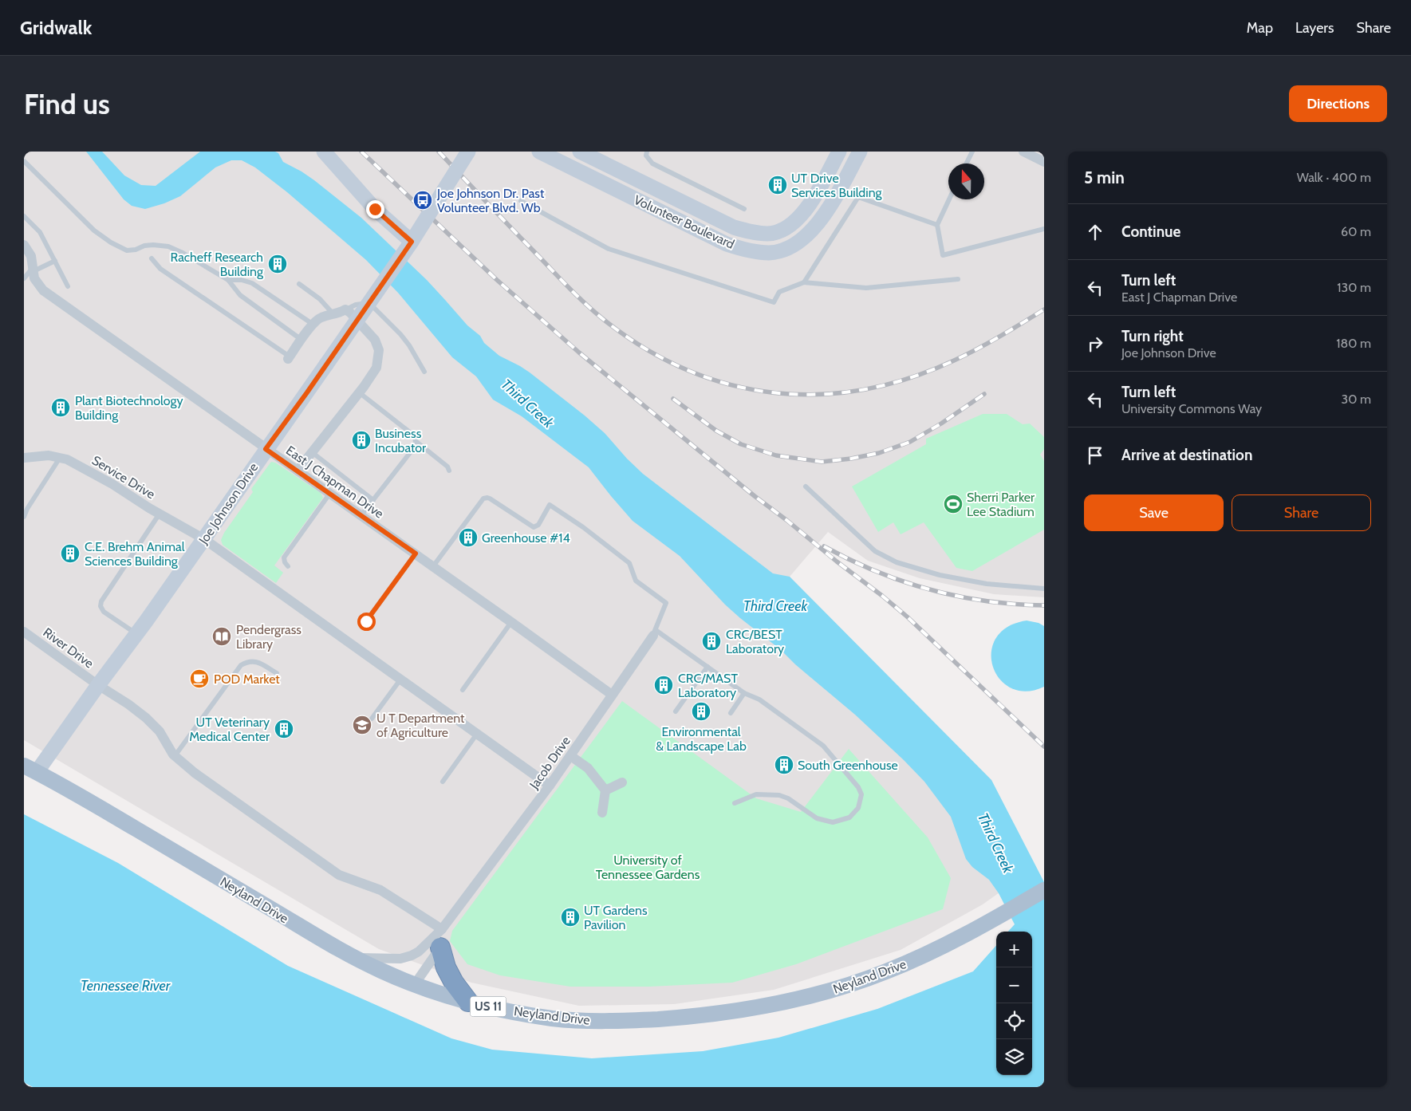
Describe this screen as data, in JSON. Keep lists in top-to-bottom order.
{
  "streets": {
    "main road": ["Neyland Drive", "US 11"],
    "street": [
      "Volunteer Boulevard",
      "Service Drive",
      "East J Chapman Drive",
      "Joe Johnson Drive",
      "River Drive",
      "Jacob Drive"
    ]
  },
  "crossings": [
    ["Service Drive", "Joe Johnson Drive"],
    ["Service Drive", "Jacob Drive"],
    ["East J Chapman Drive", "Joe Johnson Drive"],
    ["East J Chapman Drive", "Jacob Drive"],
    ["Joe Johnson Drive", "River Drive"],
    ["Joe Johnson Drive", "Neyland Drive"],
    ["River Drive", "Jacob Drive"],
    ["Jacob Drive", "Neyland Drive"]
  ],
  "water": ["Third Creek", "Tennessee River"],
  "parks": ["University of Tennessee Gardens"],
  "places": {
    "building": [
      "UT Drive Services Building",
      "Racheff Research Building",
      "Plant Biotechnology Building",
      "Business Incubator",
      "Greenhouse #14",
      "C.E. Brehm Animal Sciences Building",
      "CRC/BEST Laboratory",
      "CRC/MAST Laboratory",
      "Environmental & Landscape Lab",
      "UT Veterinary Medical Center",
      "South Greenhouse",
      "UT Gardens Pavilion"
    ],
    "bus stop": ["Joe Johnson Dr. Past Volunteer Blvd. Wb"],
    "sports": ["Sherri Parker Lee Stadium"],
    "library": ["Pendergrass Library"],
    "cafe": ["POD Market"],
    "school or university": ["U T Department of Agriculture"]
  },
  "north": "top",
  "page": {
    "header": "Gridwalk",
    "nav": ["Map", "Layers", "Share"],
    "buttons": [
      "Directions",
      ["Save", "Share"]
    ],
    "title": "Find us",
    "heading": ["5 min", "Walk · 400 m"],
    "list": [
      ["Continue", "60 m"],
      ["Turn left", "East J Chapman Drive", "130 m"],
      ["Turn right", "Joe Johnson Drive", "180 m"],
      ["Turn left", "University Commons Way", "30 m"],
      "Arrive at destination"
    ],
    "map_buttons": ["+", "−"]
  }
}
